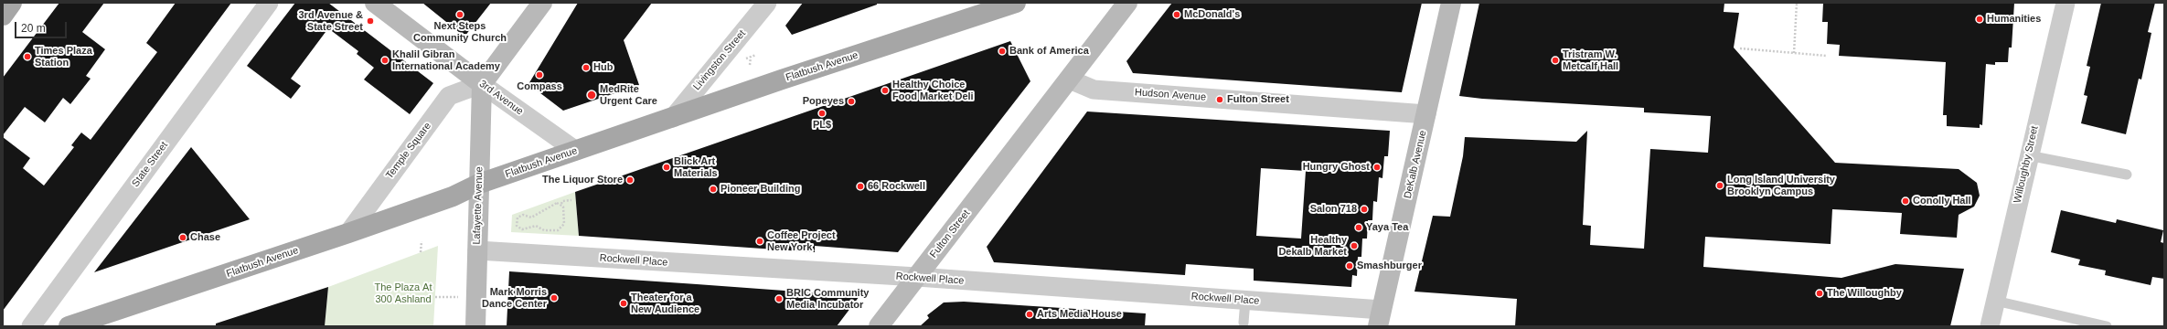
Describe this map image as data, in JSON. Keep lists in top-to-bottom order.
{
  "streets": {
    "main road": [
      "Flatbush Avenue",
      "3rd Avenue",
      "DeKalb Avenue",
      "Lafayette Avenue",
      "Fulton Street"
    ],
    "street": [
      "Livingston Street",
      "Hudson Avenue",
      "Temple Square",
      "State Street",
      "Willoughby Street",
      "Rockwell Place"
    ]
  },
  "crossings": [
    ["Livingston Street", "Flatbush Avenue"],
    ["Flatbush Avenue", "3rd Avenue"],
    ["Flatbush Avenue", "Temple Square"],
    ["Flatbush Avenue", "Lafayette Avenue"],
    ["Hudson Avenue", "DeKalb Avenue"],
    ["Hudson Avenue", "Fulton Street"],
    ["3rd Avenue", "Temple Square"],
    ["3rd Avenue", "Lafayette Avenue"],
    ["Temple Square", "Lafayette Avenue"],
    ["DeKalb Avenue", "Rockwell Place"],
    ["Lafayette Avenue", "Rockwell Place"],
    ["Fulton Street", "Rockwell Place"]
  ],
  "parks": ["The Plaza At 300 Ashland"],
  "places": [
    "Next Steps Community Church",
    "McDonald's",
    "Humanities",
    "3rd Avenue & State Street",
    "Bank of America",
    "Times Plaza Station",
    "Khalil Gibran International Academy",
    "Tristram W. Metcalf Hall",
    "Hub",
    "Compass",
    "Healthy Choice Food Market Deli",
    "MedRite Urgent Care",
    "Fulton Street",
    "Popeyes",
    "PL$",
    "Blick Art Materials",
    "Hungry Ghost",
    "The Liquor Store",
    "Long Island University Brooklyn Campus",
    "66 Rockwell",
    "Pioneer Building",
    "Conolly Hall",
    "Salon 718",
    "Yaya Tea",
    "Chase",
    "Coffee Project New York",
    "Healthy Dekalb Market",
    "Smashburger",
    "The Willoughby",
    "Mark Morris Dance Center",
    "BRIC Community Media Incubator",
    "Theater for a New Audience",
    "Arts Media House"
  ],
  "scale_bar": "20 m"
}
